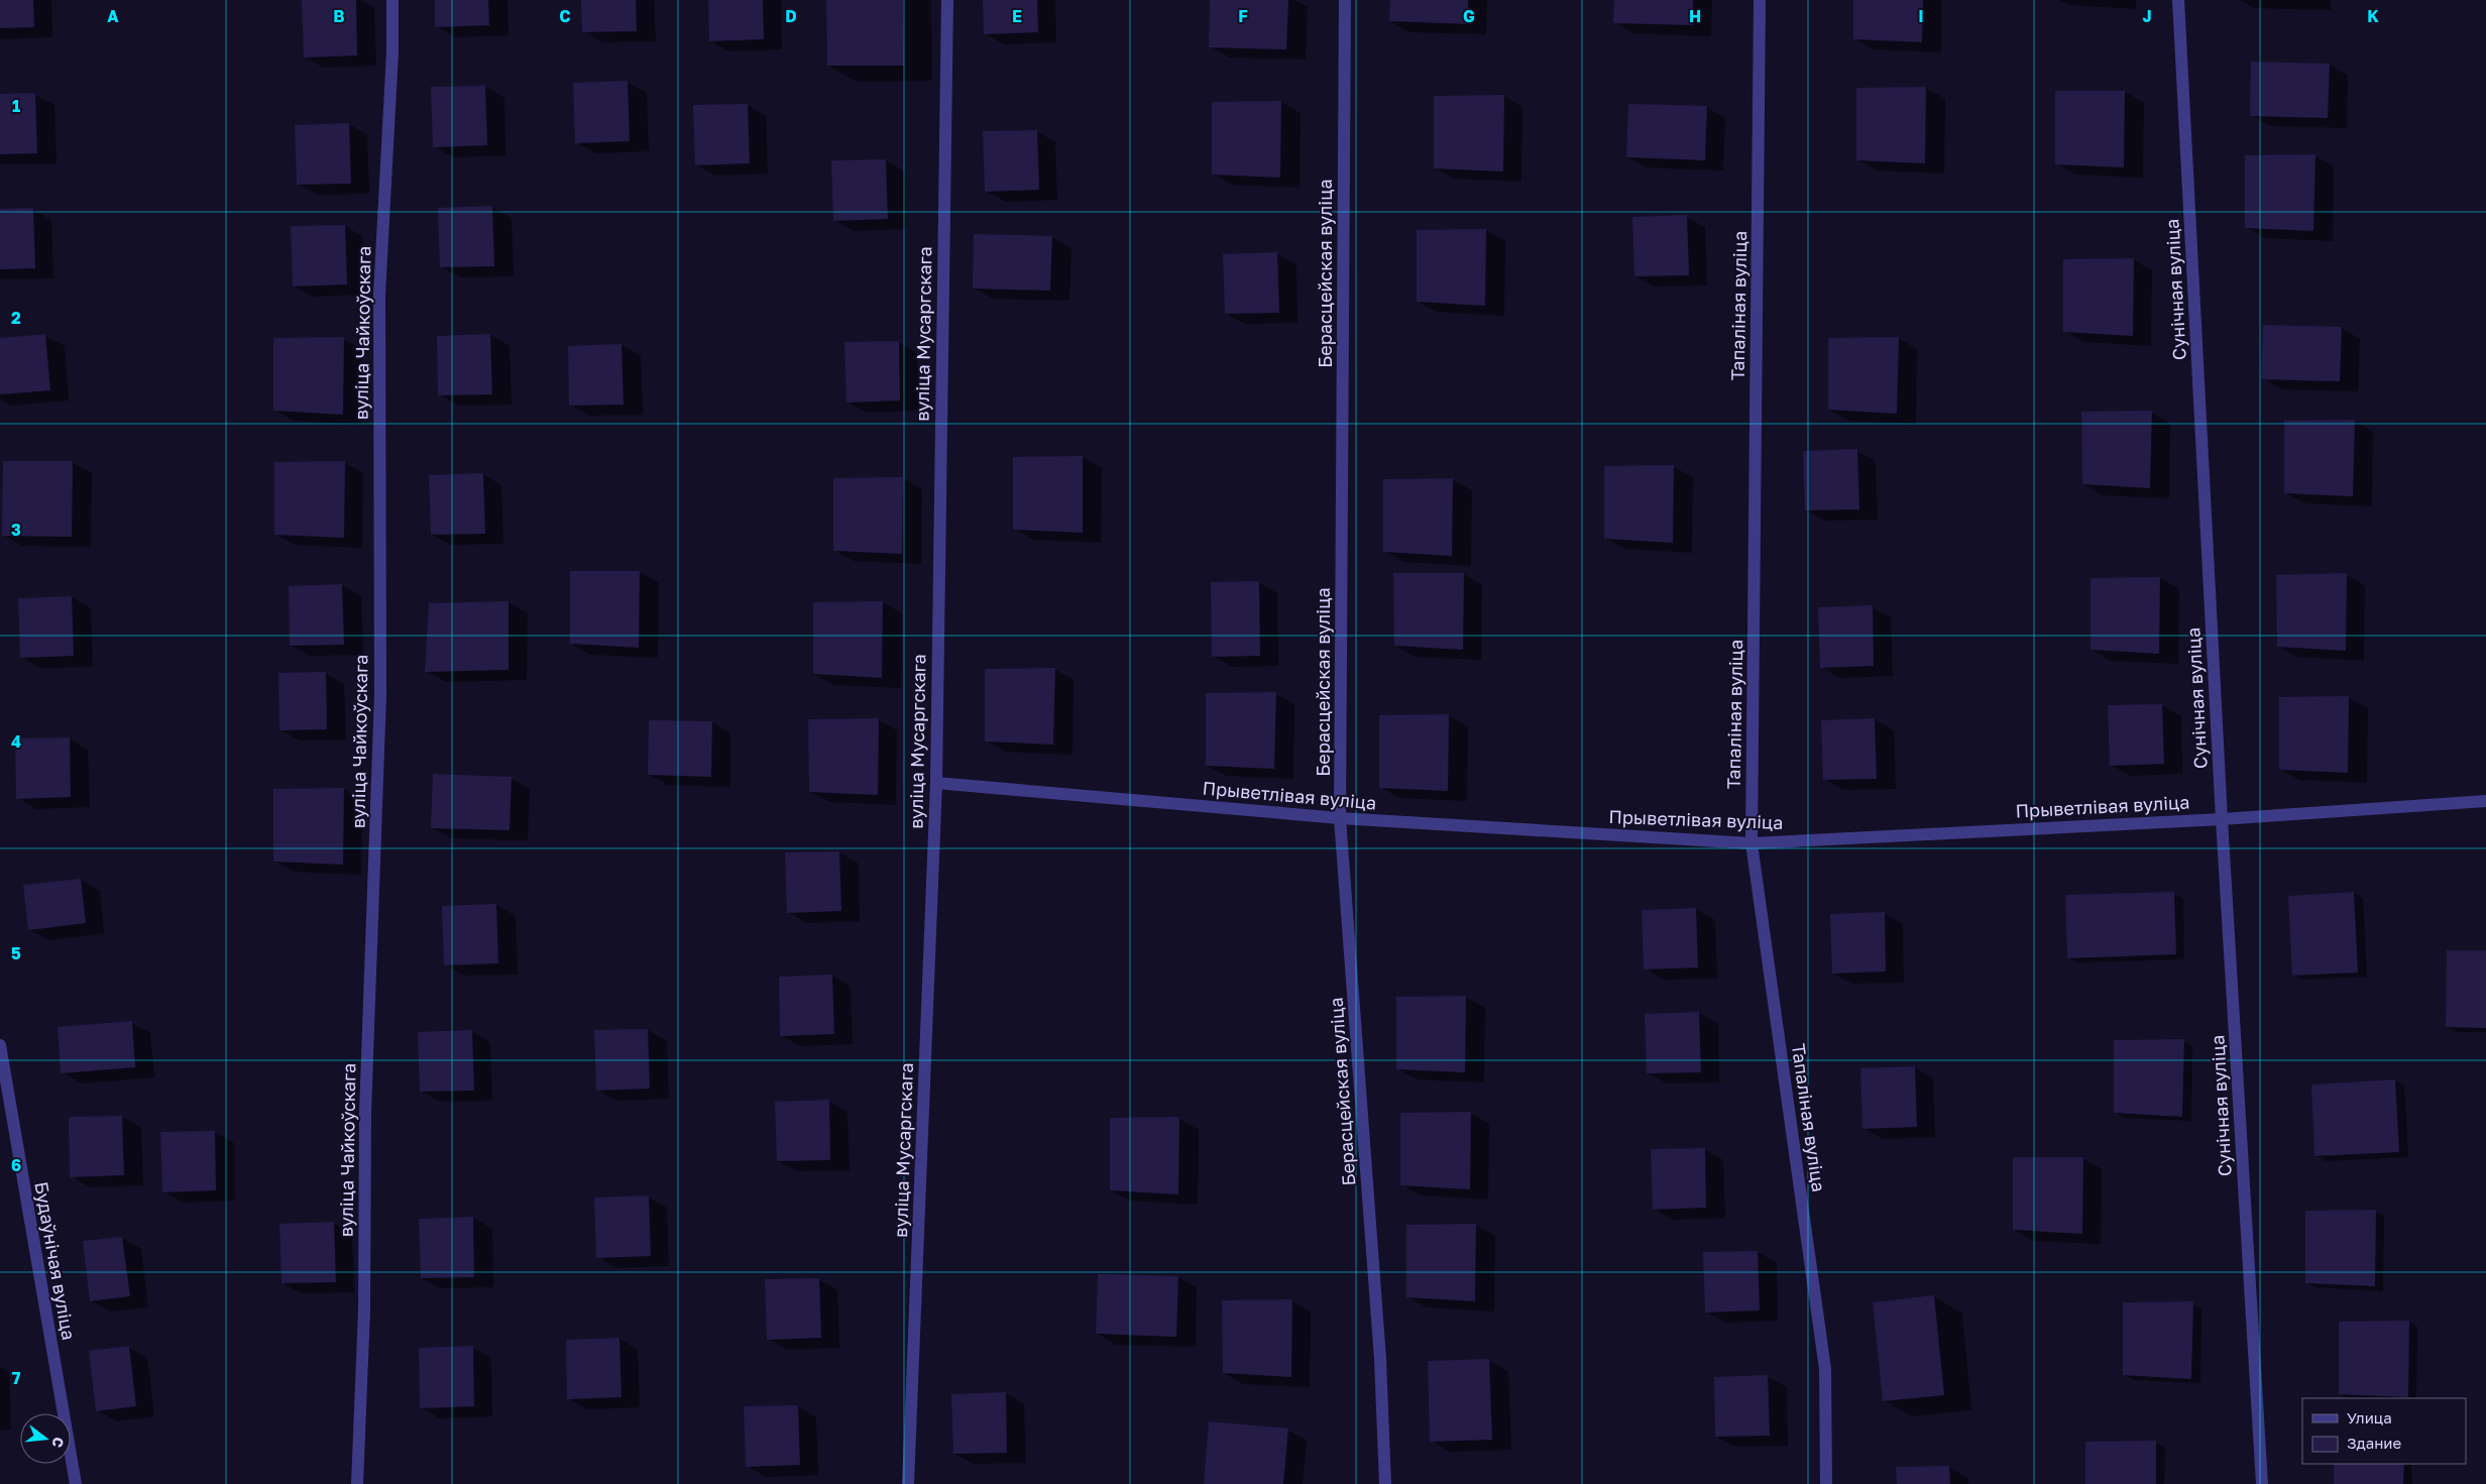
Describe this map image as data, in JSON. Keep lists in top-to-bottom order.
{
  "streets": {
    "street": [
      "Берасцейская вуліца",
      "Сунічная вуліца",
      "Тапаліная вуліца",
      "вуліца Чайкоўскага",
      "вуліца Мусаргскага",
      "Прыветлівая вуліца",
      "Будаўнічая вуліца"
    ]
  },
  "crossings": [
    ["Берасцейская вуліца", "Прыветлівая вуліца"],
    ["Сунічная вуліца", "Прыветлівая вуліца"],
    ["Тапаліная вуліца", "Прыветлівая вуліца"],
    ["вуліца Мусаргскага", "Прыветлівая вуліца"]
  ],
  "legend": ["Улица", "Здание"],
  "north": "right",
  "grid": {
    "columns": [
      "A",
      "B",
      "C",
      "D",
      "E",
      "F",
      "G",
      "H",
      "I",
      "J",
      "K"
    ],
    "rows": [
      "1",
      "2",
      "3",
      "4",
      "5",
      "6",
      "7"
    ]
  }
}
